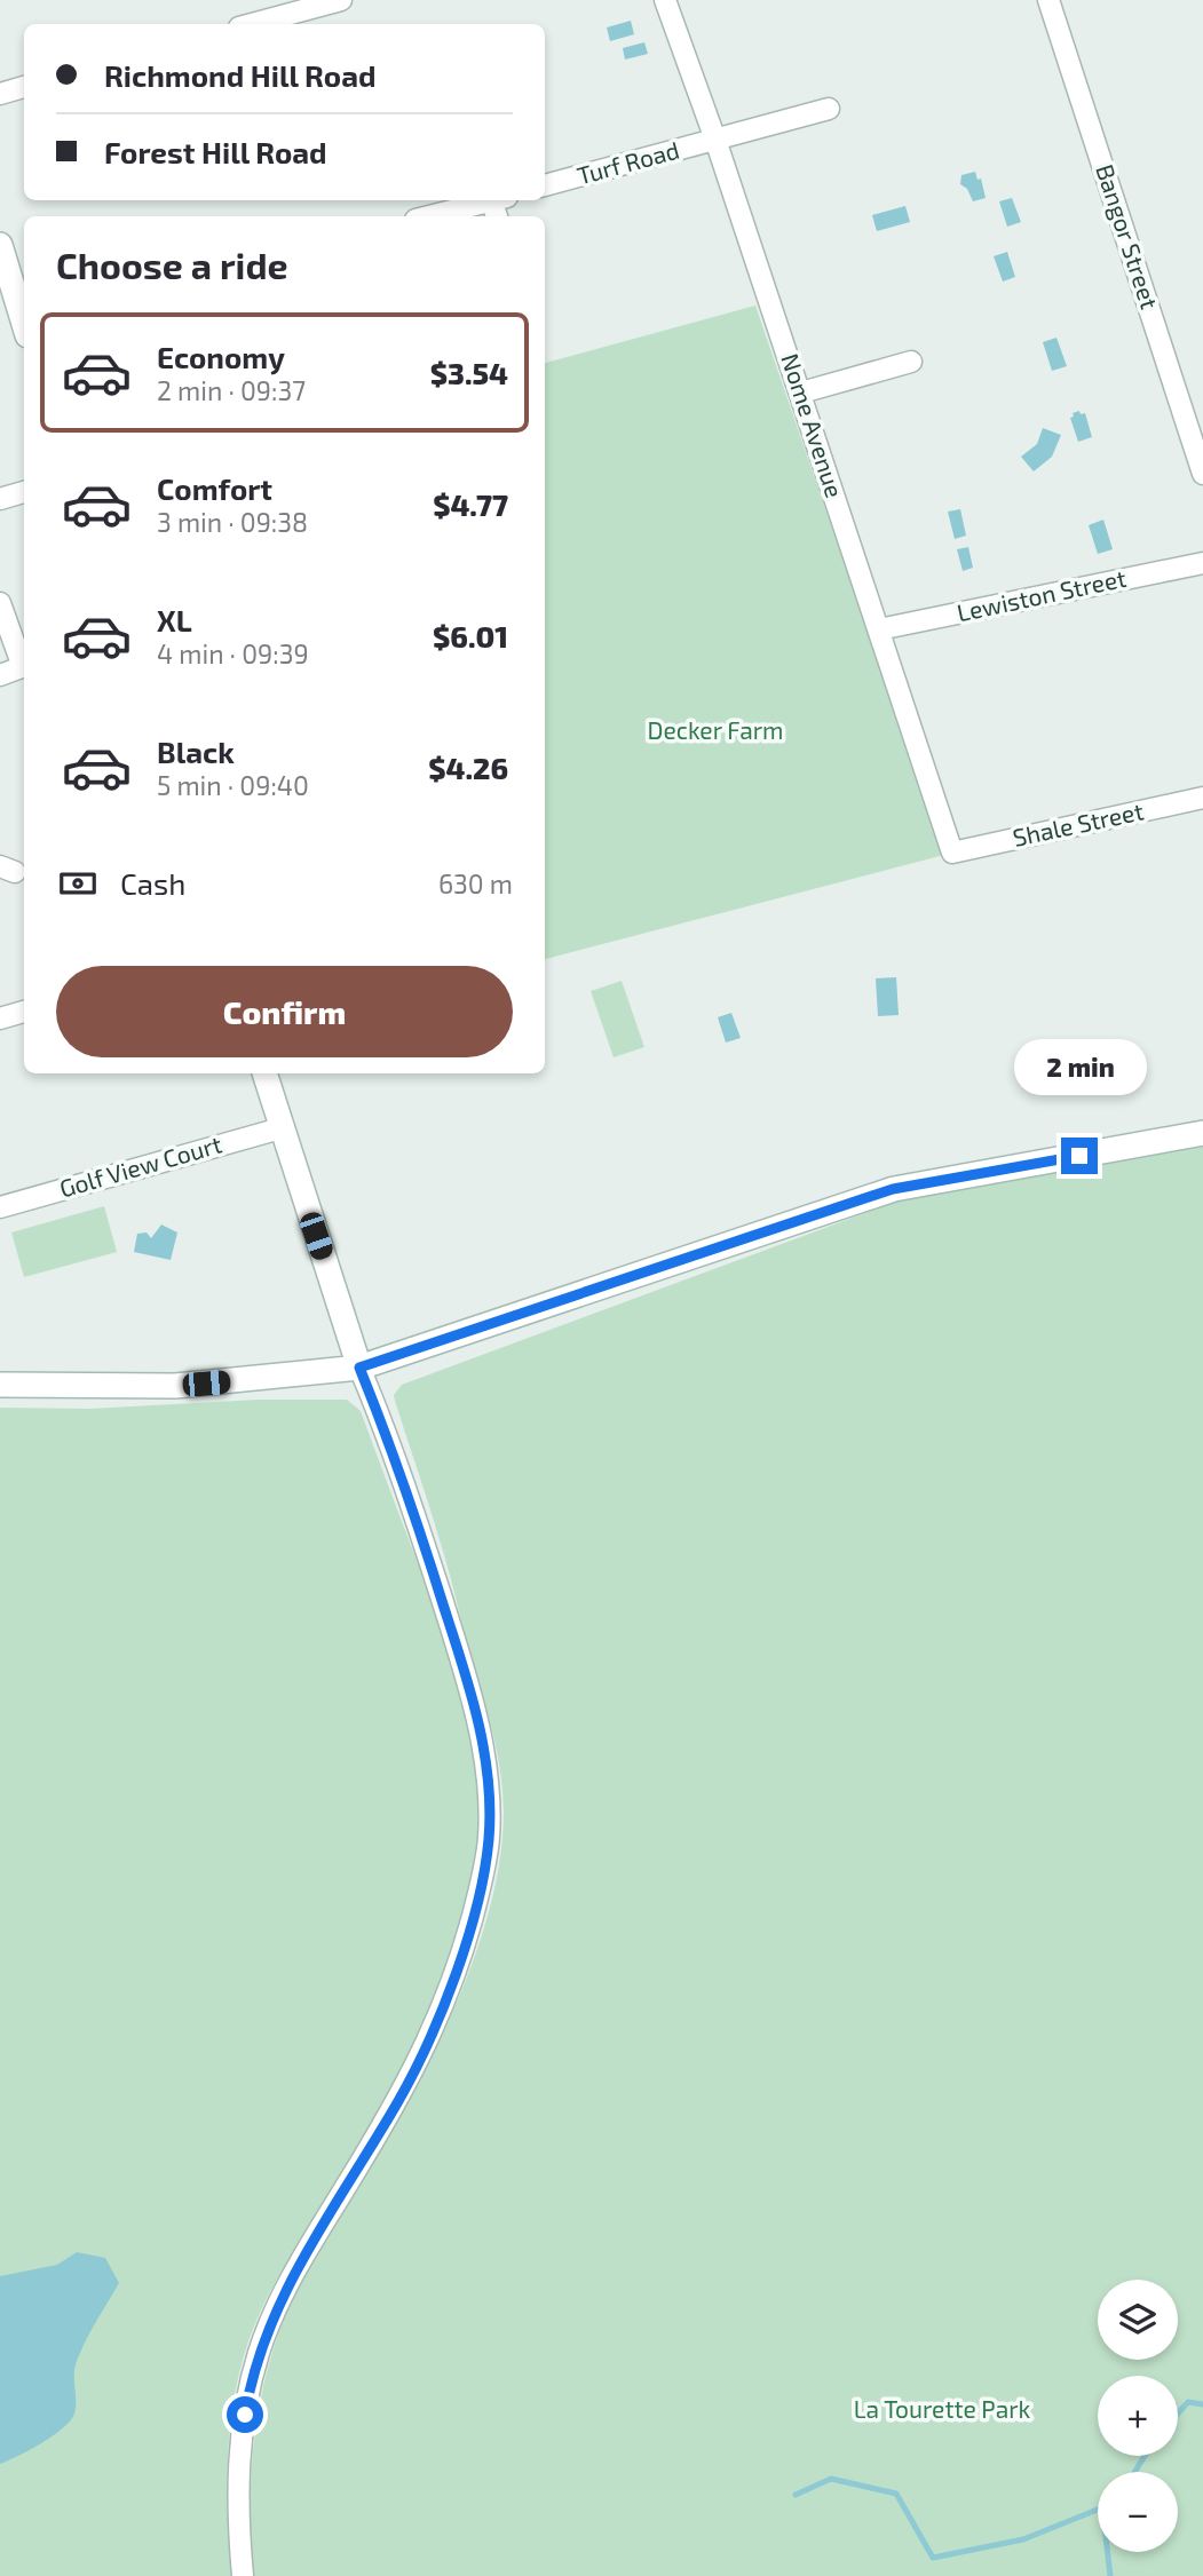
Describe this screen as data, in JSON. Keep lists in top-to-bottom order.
{
  "streets": {
    "street": [
      "Turf Road",
      "Bangor Street",
      "Nome Avenue",
      "Lewiston Street",
      "Shale Street",
      "Golf View Court"
    ]
  },
  "crossings": [
    ["Turf Road", "Nome Avenue"],
    ["Nome Avenue", "Lewiston Street"],
    ["Nome Avenue", "Shale Street"]
  ],
  "parks": ["Decker Farm", "La Tourette Park"],
  "page": {
    "banner": ["Richmond Hill Road", "Forest Hill Road"],
    "heading": "Choose a ride",
    "list": [
      {
        "name": "Economy",
        "note": "2 min · 09:37",
        "value": "$3.54"
      },
      {
        "name": "Comfort",
        "note": "3 min · 09:38",
        "value": "$4.77"
      },
      {
        "name": "XL",
        "note": "4 min · 09:39",
        "value": "$6.01"
      },
      {
        "name": "Black",
        "note": "5 min · 09:40",
        "value": "$4.26"
      }
    ],
    "pay": ["Cash", "630 m"],
    "buttons": "Confirm",
    "bubble": "2 min",
    "map_buttons": ["+", "−"]
  }
}
